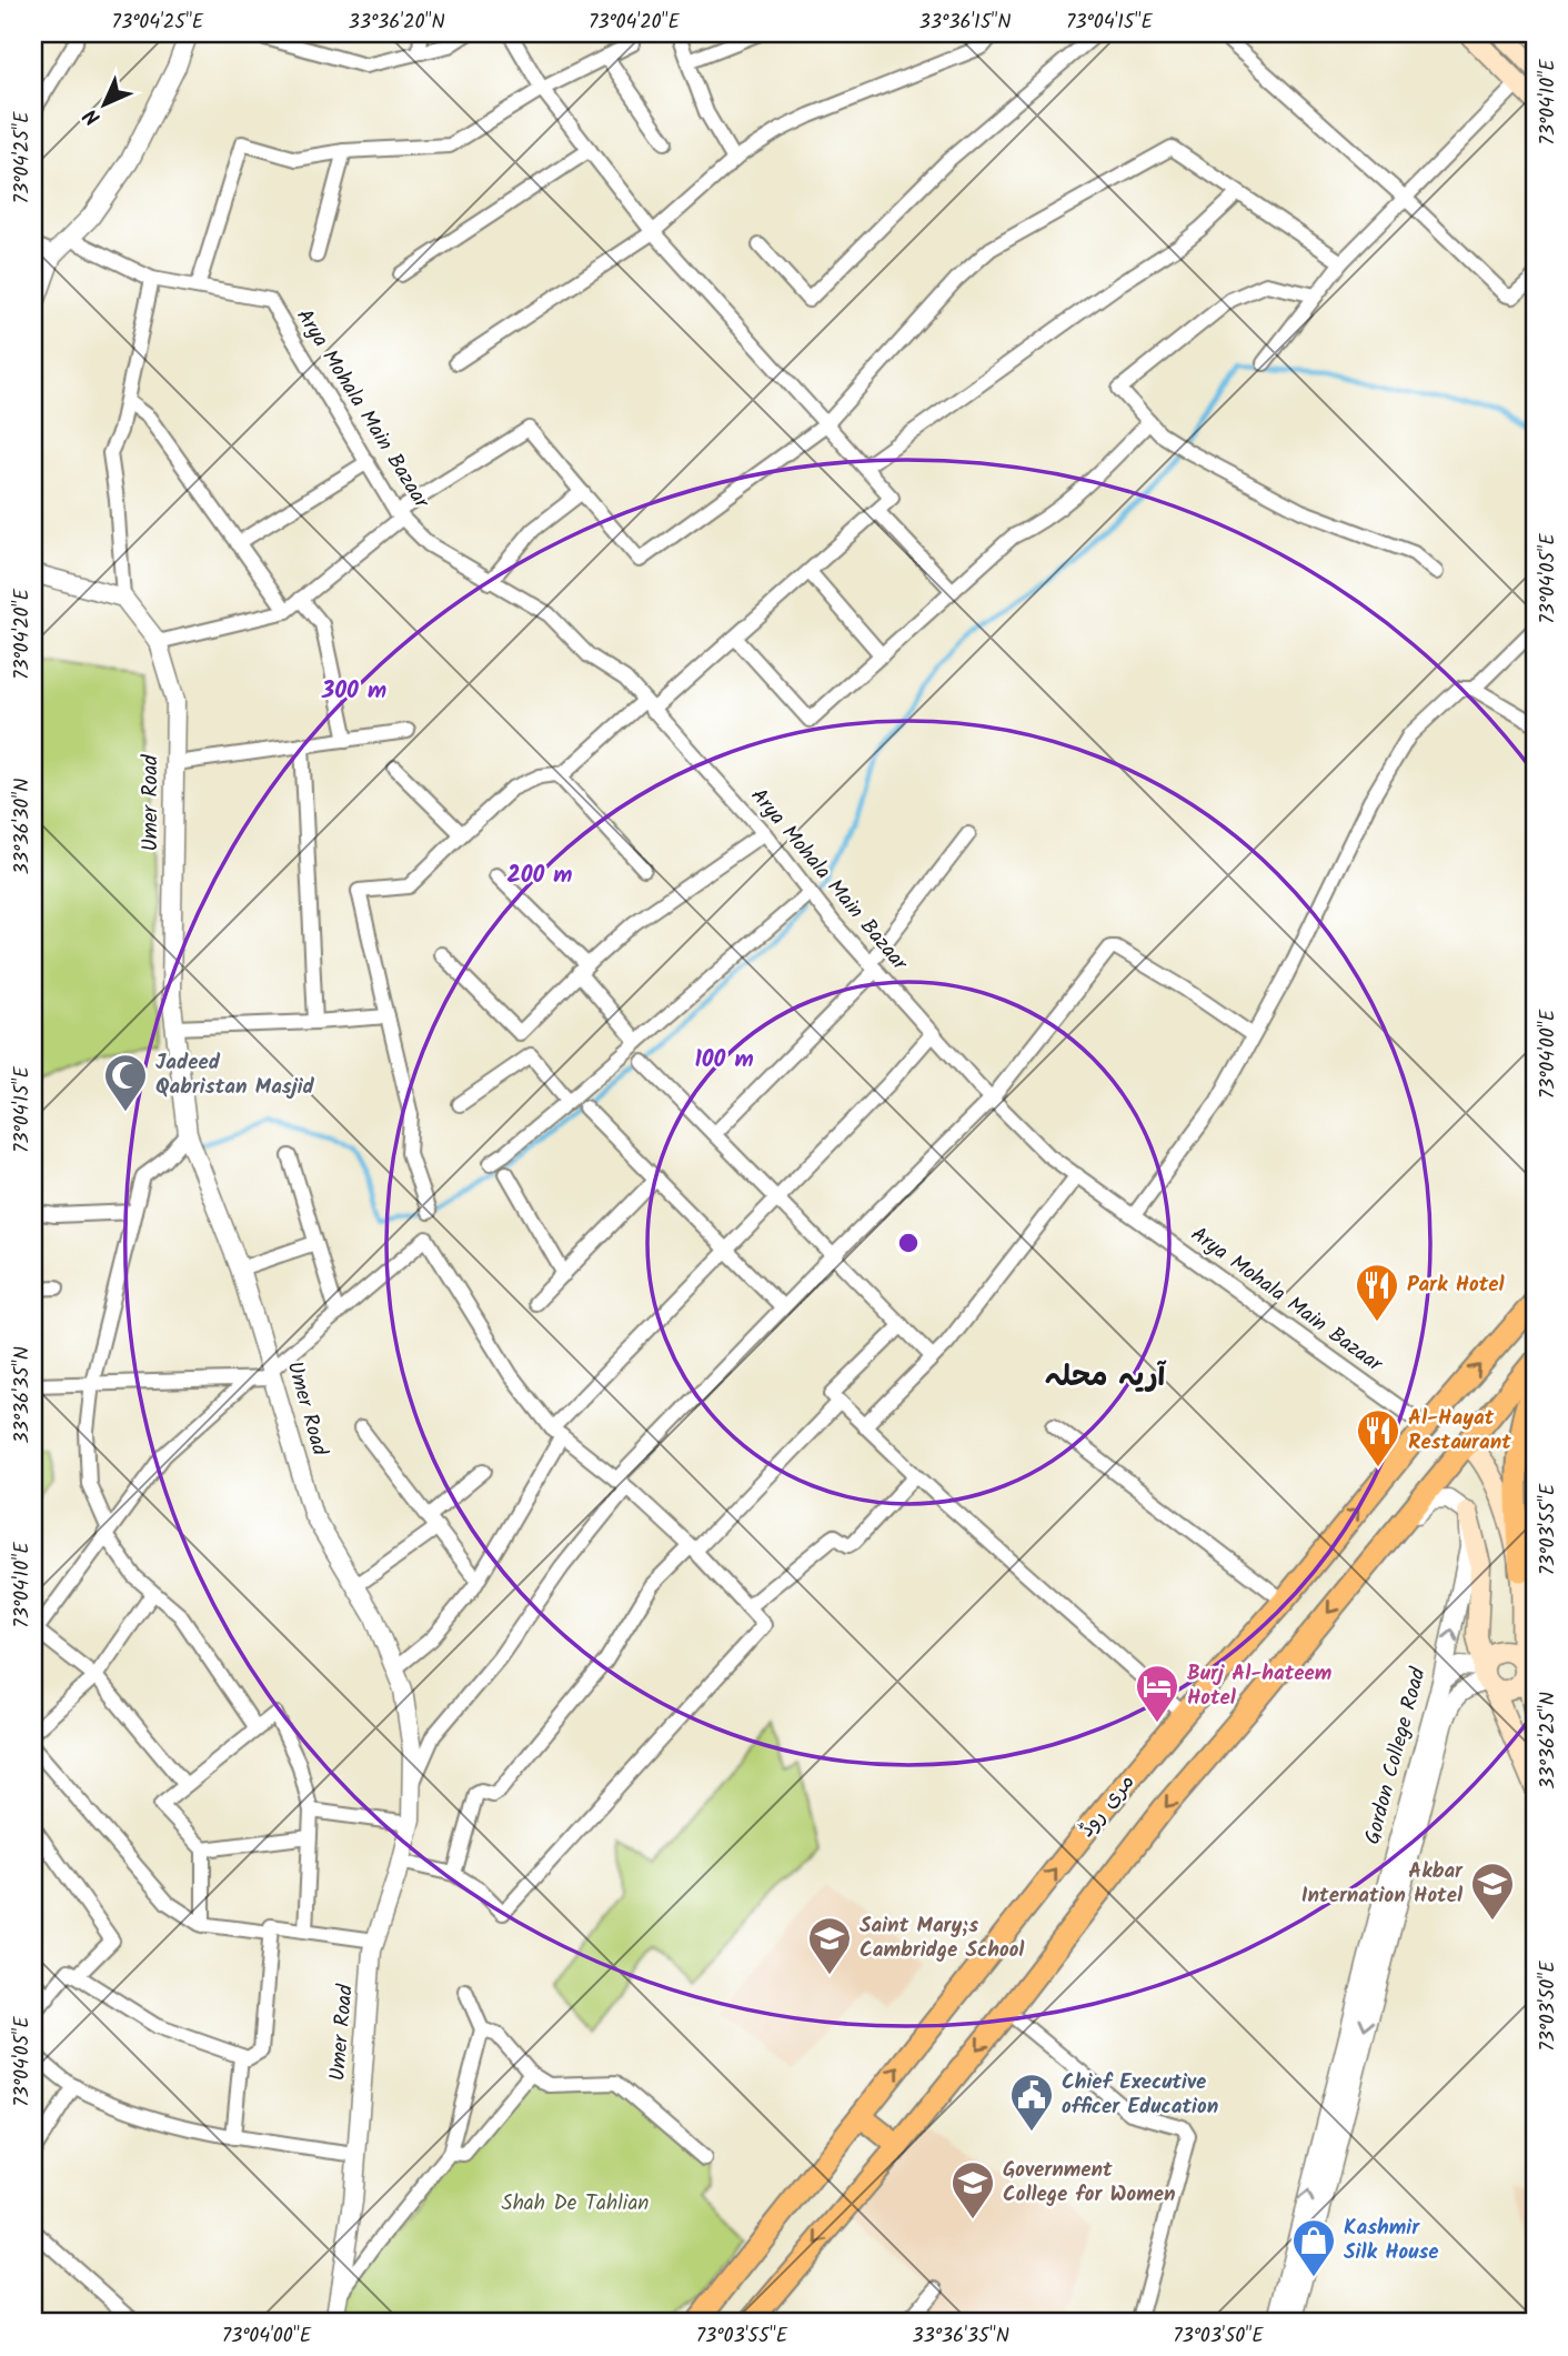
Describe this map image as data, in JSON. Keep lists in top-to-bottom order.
{
  "streets": {
    "main road": ["مری روڈ"],
    "street": ["Arya Mohala Main Bazaar", "Umer Road", "Gordon College Road"]
  },
  "crossings": [
    ["Arya Mohala Main Bazaar", "مری روڈ"]
  ],
  "districts": ["آریہ محلہ"],
  "parks": ["Shah De Tahlian"],
  "places": {
    "mosque": ["Jadeed Qabristan Masjid"],
    "restaurant": ["Park Hotel", "Al-Hayat Restaurant"],
    "hotel": ["Burj Al-hateem Hotel"],
    "school or university": ["Akbar Internation Hotel", "Saint Mary;s Cambridge School", "Government College for Women"],
    "public building": ["Chief Executive officer Education"],
    "shop": ["Kashmir Silk House"]
  },
  "north": "bottom left",
  "coordinates": [
    "73°04'25\"E",
    "33°36'20\"N",
    "73°04'20\"E",
    "33°36'15\"N",
    "73°04'15\"E",
    "73°04'10\"E",
    "73°04'05\"E",
    "33°36'30\"N",
    "73°04'00\"E",
    "33°36'35\"N",
    "73°03'55\"E",
    "33°36'25\"N",
    "73°03'50\"E"
  ],
  "rings": ["300 m", "200 m", "100 m"]
}
